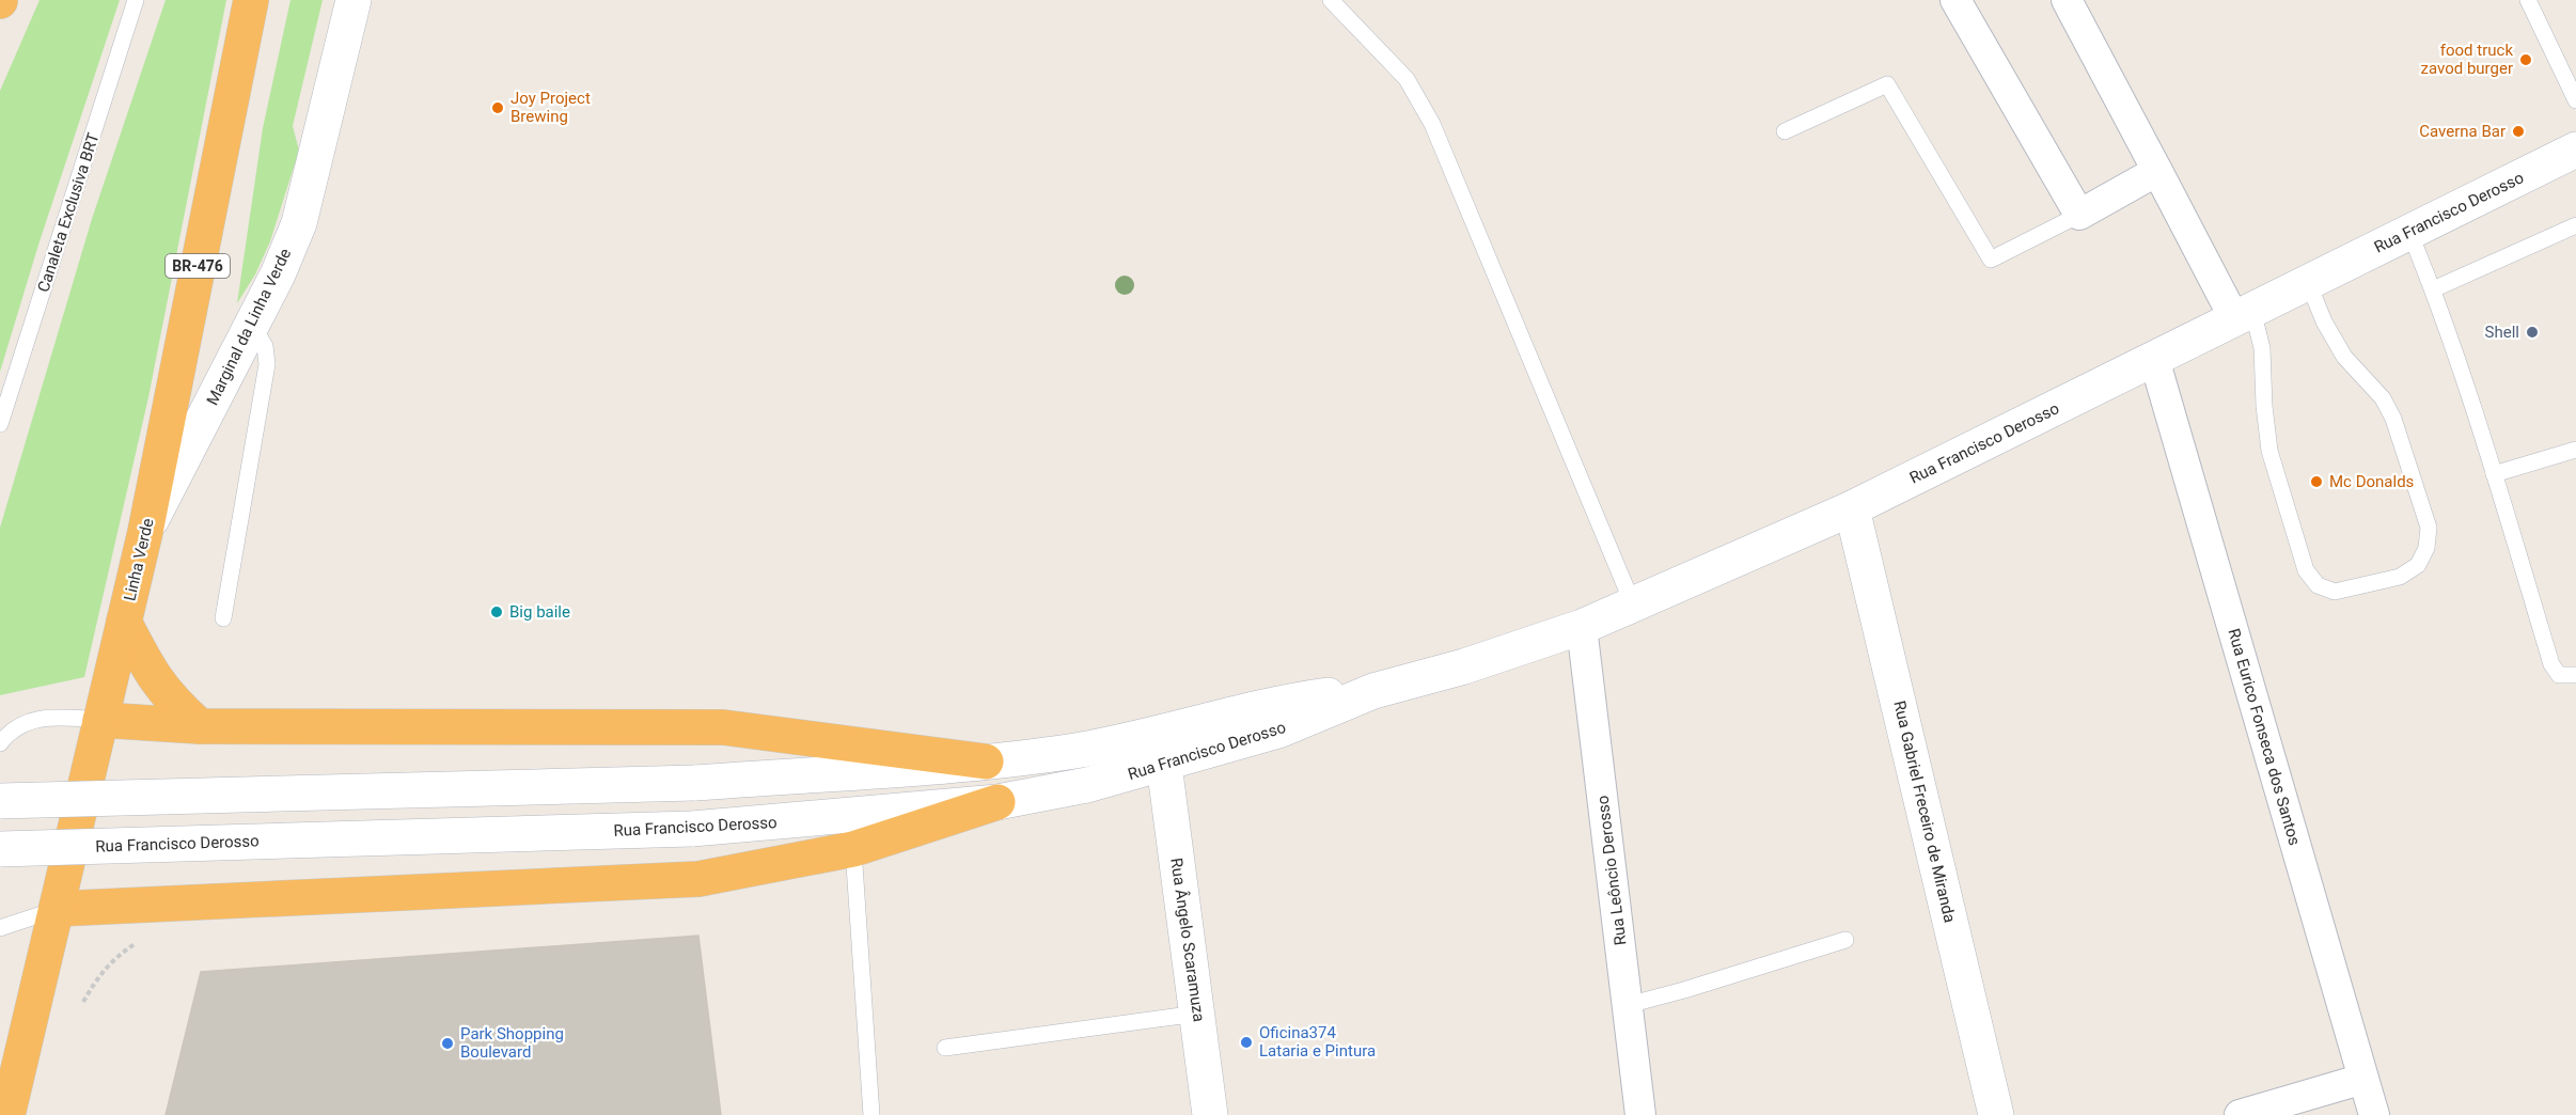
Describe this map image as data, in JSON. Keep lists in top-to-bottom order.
{
  "streets": {
    "highway": ["BR-476", "Linha Verde"],
    "main road": [
      "Rua Francisco Derosso",
      "Marginal da Linha Verde",
      "Rua Gabriel Freceiro de Miranda",
      "Rua Ângelo Scaramuza"
    ],
    "street": ["Rua Eurico Fonseca dos Santos", "Rua Leôncio Derosso"],
    "lane": ["Canaleta Exclusiva BRT"]
  },
  "crossings": [
    ["Rua Francisco Derosso", "Rua Eurico Fonseca dos Santos"],
    ["Rua Francisco Derosso", "Rua Gabriel Freceiro de Miranda"],
    ["Rua Francisco Derosso", "Rua Leôncio Derosso"],
    ["Rua Francisco Derosso", "Rua Ângelo Scaramuza"],
    ["Marginal da Linha Verde", "Linha Verde"]
  ],
  "places": [
    "food truck zavod burger",
    "Joy Project Brewing",
    "Caverna Bar",
    "Shell",
    "Mc Donalds",
    "Big baile",
    "Oficina374 Lataria e Pintura",
    "Park Shopping Boulevard"
  ]
}
